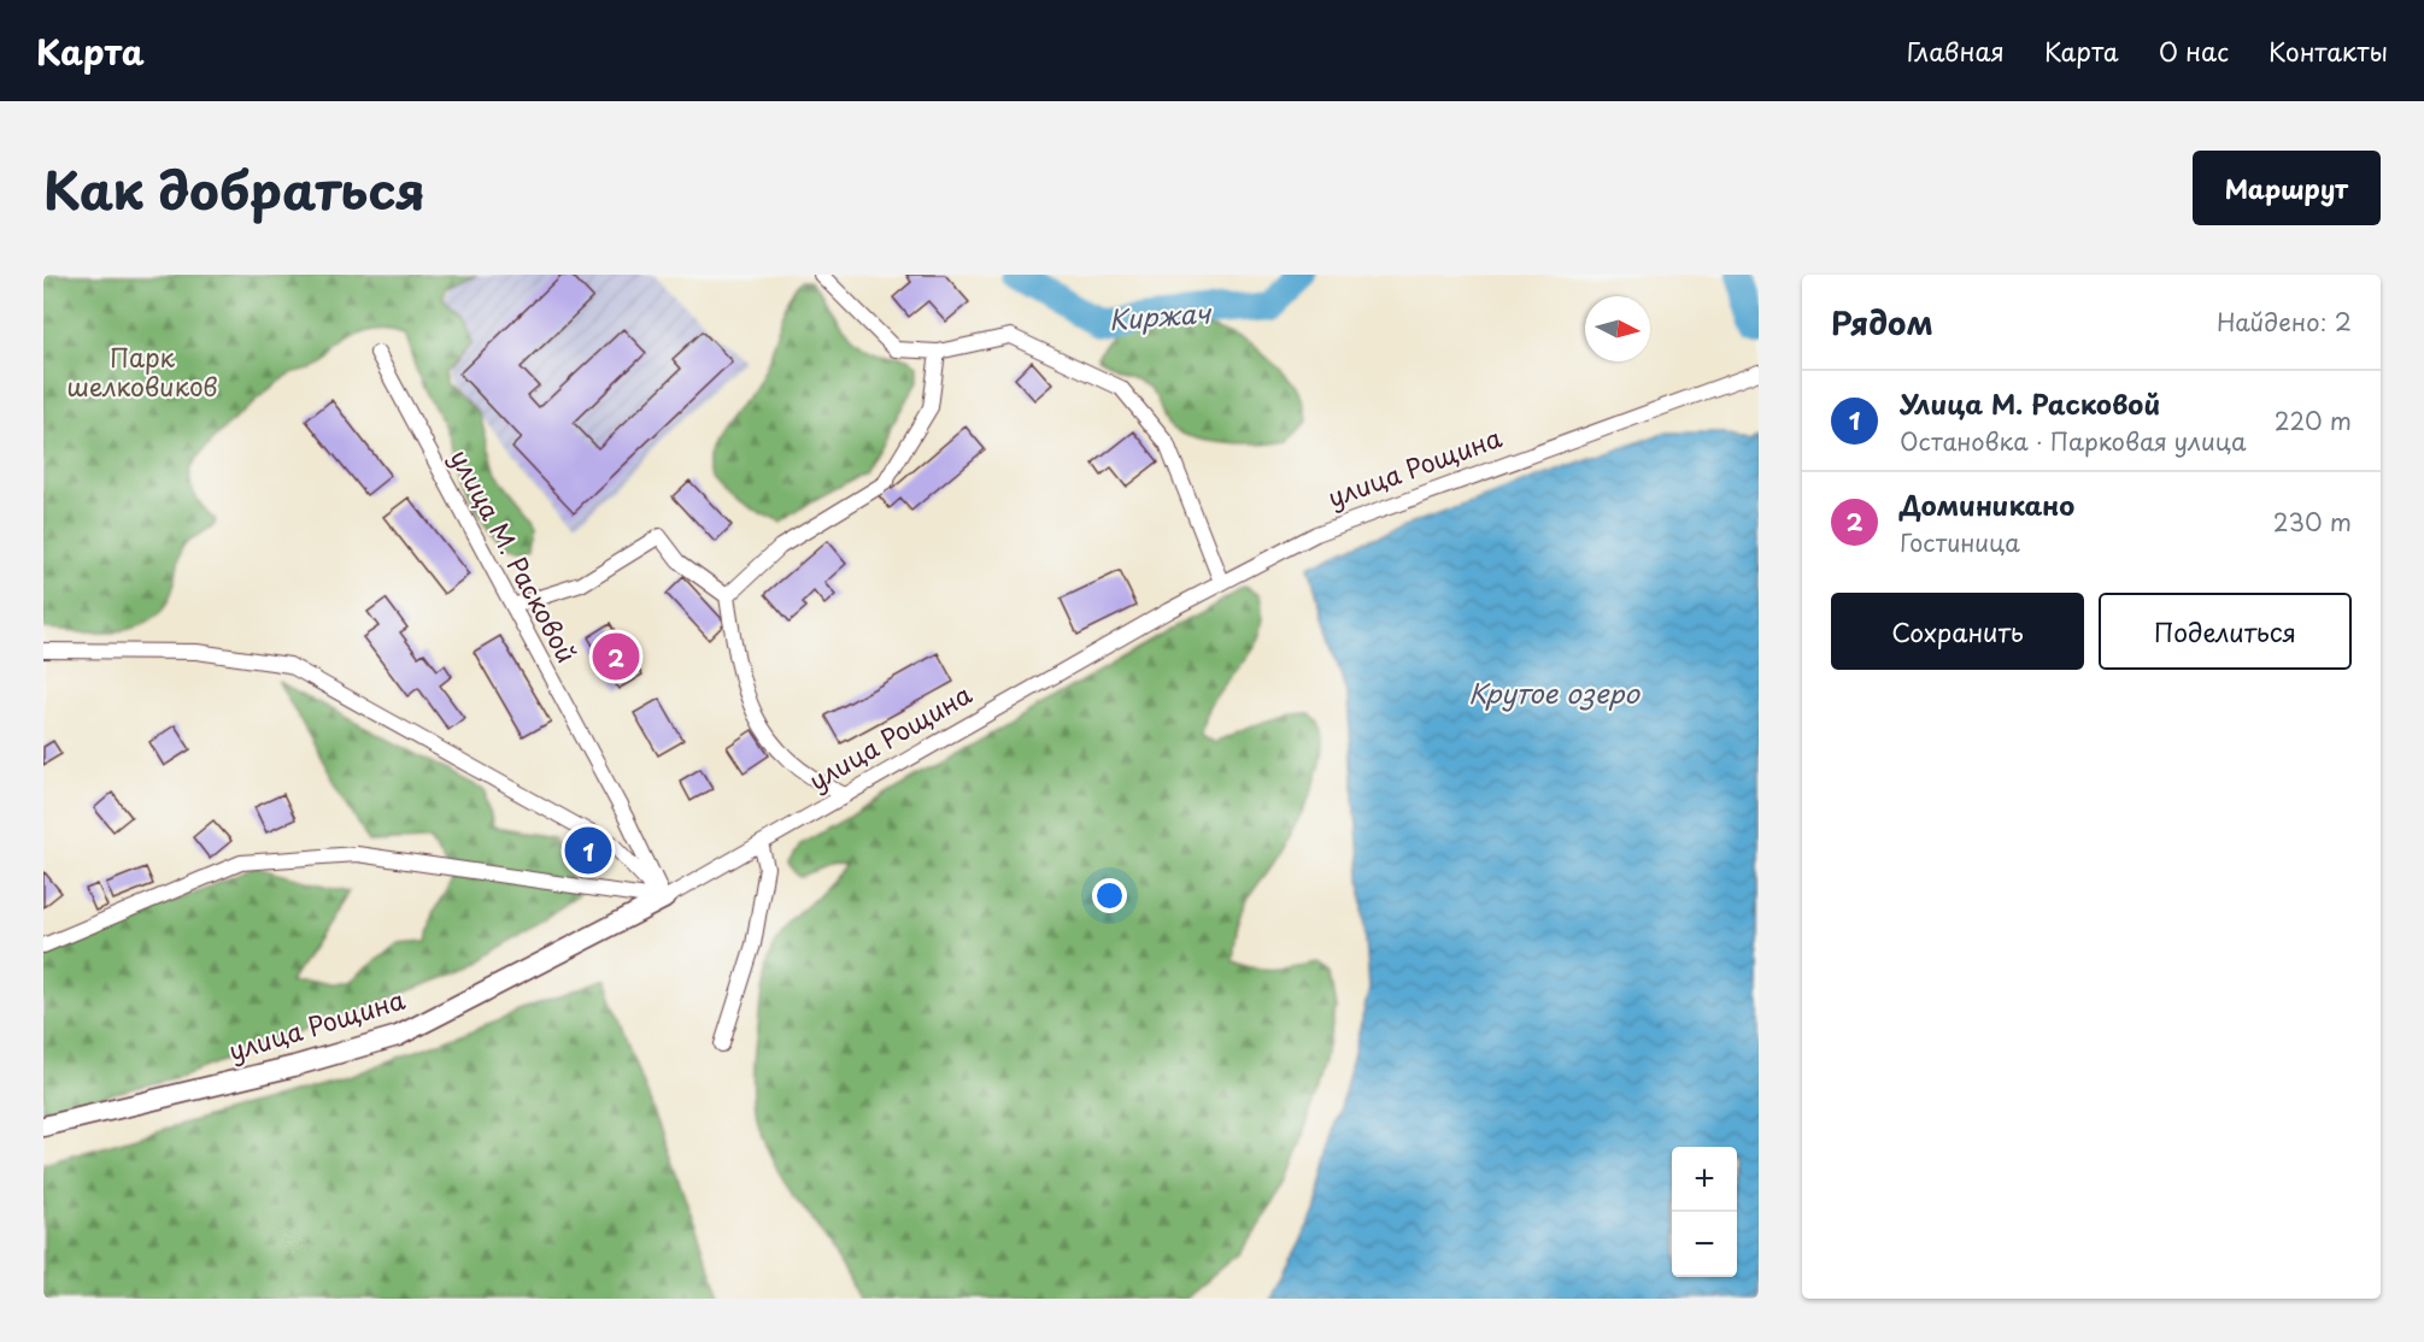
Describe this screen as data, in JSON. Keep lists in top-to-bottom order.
{
  "streets": {
    "street": ["улица Рощина", "улица М. Расковой"]
  },
  "crossings": [
    ["улица Рощина", "улица М. Расковой"]
  ],
  "water": ["Киржач", "Крутое озеро"],
  "parks": ["Парк шелковиков"],
  "north": "right",
  "page": {
    "header": "Карта",
    "nav": [
      "Главная",
      "Карта",
      "О нас",
      "Контакты"
    ],
    "title": "Как добраться",
    "buttons": [
      "Маршрут",
      ["Сохранить", "Поделиться"]
    ],
    "heading": ["Рядом", "Найдено: 2"],
    "list": [
      {
        "mark": "1",
        "name": "Улица М. Расковой",
        "note": "Остановка · Парковая улица",
        "value": "220 m"
      },
      {
        "mark": "2",
        "name": "Доминикано",
        "note": "Гостиница",
        "value": "230 m"
      }
    ],
    "pins": ["2", "1"],
    "map_buttons": ["+", "−"]
  }
}
